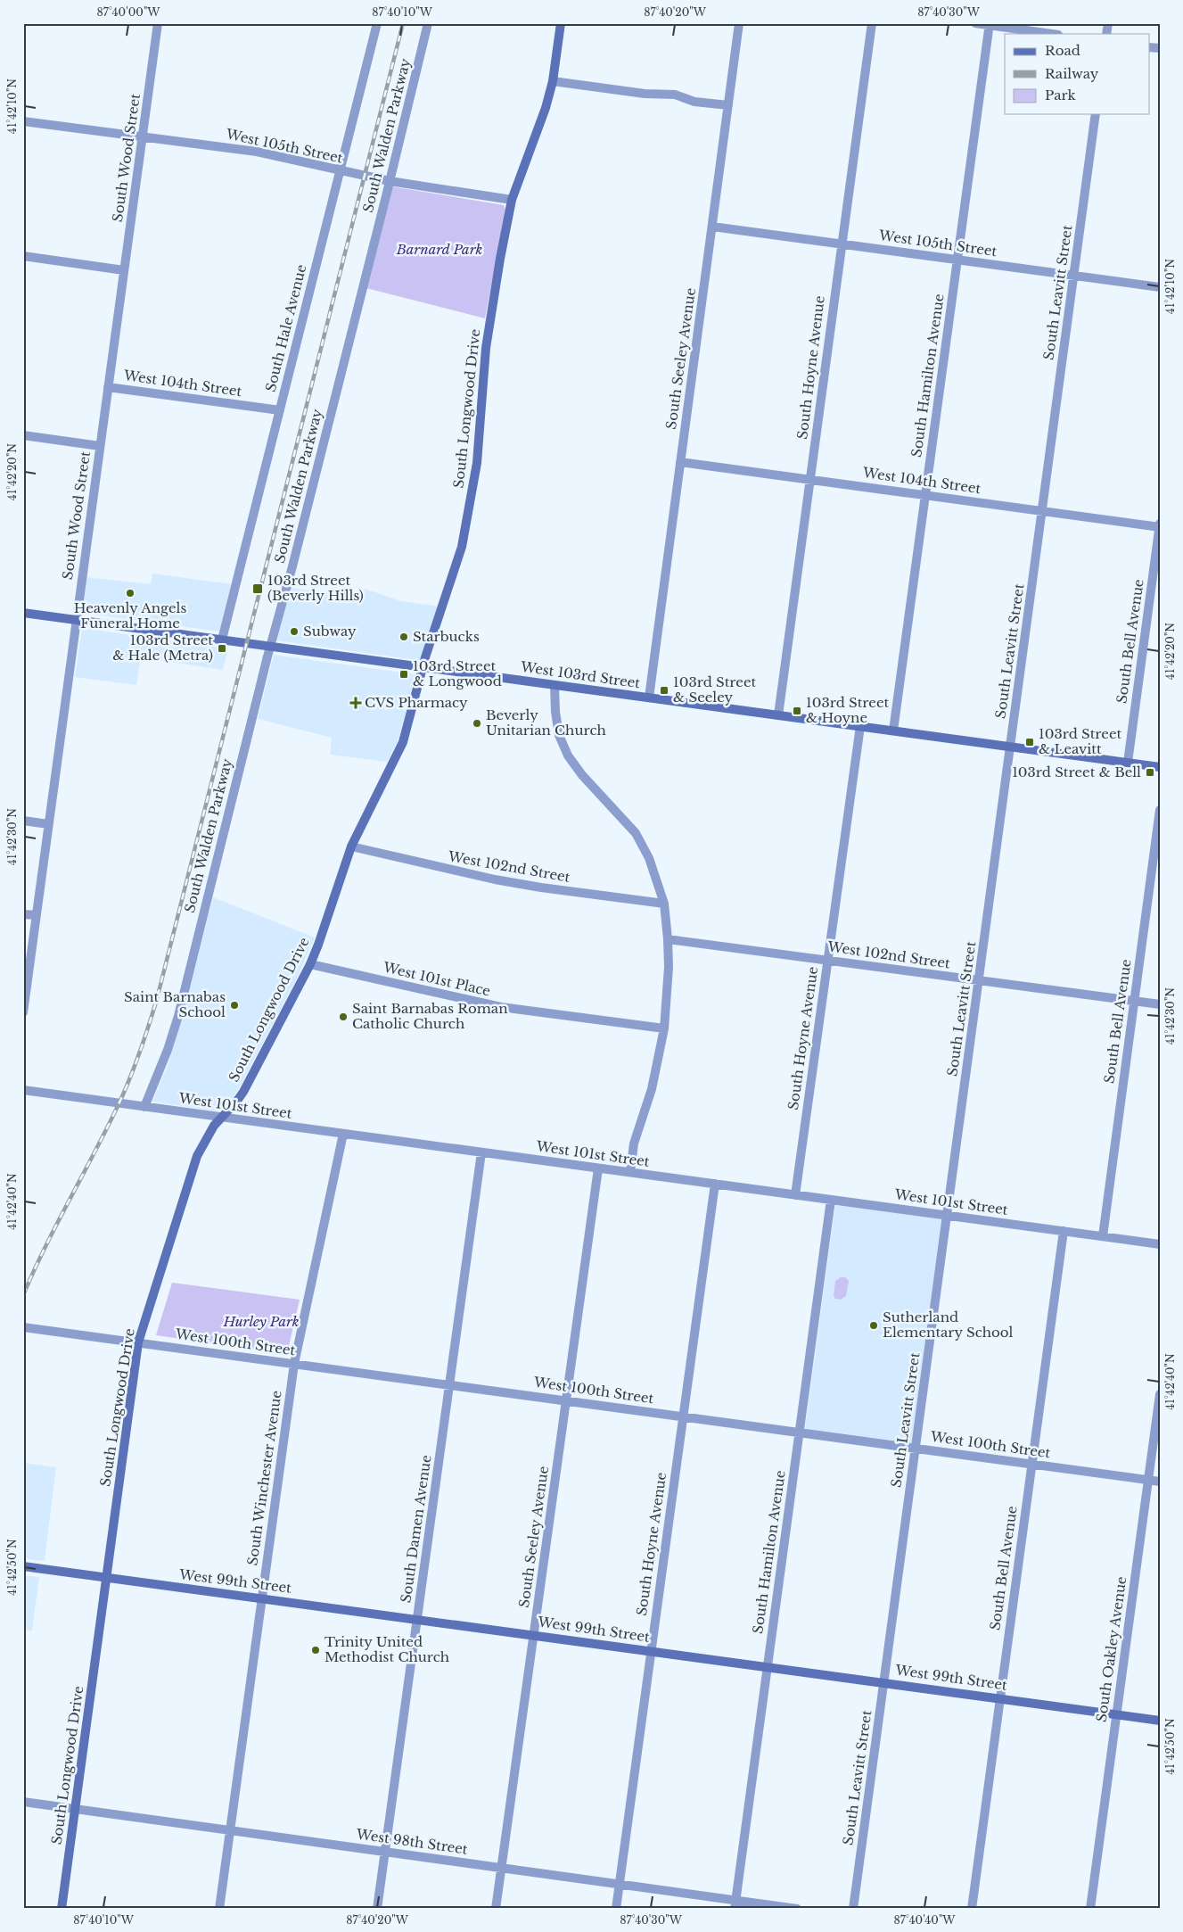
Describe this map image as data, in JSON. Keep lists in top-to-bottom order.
{
  "streets": {
    "street": [
      "South Walden Parkway",
      "West 105th Street",
      "South Wood Street",
      "South Leavitt Street",
      "South Hale Avenue",
      "South Seeley Avenue",
      "South Hoyne Avenue",
      "South Hamilton Avenue",
      "West 104th Street",
      "South Longwood Drive",
      "South Bell Avenue",
      "West 103rd Street",
      "West 102nd Street",
      "West 101st Place",
      "West 101st Street",
      "West 100th Street",
      "South Winchester Avenue",
      "South Damen Avenue",
      "West 99th Street",
      "South Oakley Avenue",
      "West 98th Street"
    ]
  },
  "crossings": [
    ["South Walden Parkway", "West 105th Street"],
    ["South Walden Parkway", "West 103rd Street"],
    ["South Walden Parkway", "West 101st Street"],
    ["West 105th Street", "South Wood Street"],
    ["West 105th Street", "South Leavitt Street"],
    ["West 105th Street", "South Hale Avenue"],
    ["West 105th Street", "South Seeley Avenue"],
    ["West 105th Street", "South Hoyne Avenue"],
    ["West 105th Street", "South Hamilton Avenue"],
    ["West 105th Street", "South Longwood Drive"],
    ["South Wood Street", "West 104th Street"],
    ["South Wood Street", "West 103rd Street"],
    ["South Leavitt Street", "West 104th Street"],
    ["South Leavitt Street", "West 103rd Street"],
    ["South Leavitt Street", "West 102nd Street"],
    ["South Leavitt Street", "West 101st Street"],
    ["South Leavitt Street", "West 100th Street"],
    ["South Leavitt Street", "West 99th Street"],
    ["South Hale Avenue", "West 104th Street"],
    ["South Hale Avenue", "West 103rd Street"],
    ["South Seeley Avenue", "West 104th Street"],
    ["South Seeley Avenue", "West 103rd Street"],
    ["South Seeley Avenue", "West 101st Street"],
    ["South Seeley Avenue", "West 100th Street"],
    ["South Seeley Avenue", "West 99th Street"],
    ["South Seeley Avenue", "West 98th Street"],
    ["South Hoyne Avenue", "West 104th Street"],
    ["South Hoyne Avenue", "West 103rd Street"],
    ["South Hoyne Avenue", "West 102nd Street"],
    ["South Hoyne Avenue", "West 101st Street"],
    ["South Hoyne Avenue", "West 100th Street"],
    ["South Hoyne Avenue", "West 99th Street"],
    ["South Hoyne Avenue", "West 98th Street"],
    ["South Hamilton Avenue", "West 104th Street"],
    ["South Hamilton Avenue", "West 103rd Street"],
    ["South Hamilton Avenue", "West 101st Street"],
    ["South Hamilton Avenue", "West 100th Street"],
    ["South Hamilton Avenue", "West 99th Street"],
    ["South Hamilton Avenue", "West 98th Street"],
    ["West 104th Street", "South Bell Avenue"],
    ["South Longwood Drive", "West 103rd Street"],
    ["South Longwood Drive", "West 102nd Street"],
    ["South Longwood Drive", "West 101st Place"],
    ["South Longwood Drive", "West 101st Street"],
    ["South Longwood Drive", "West 100th Street"],
    ["South Longwood Drive", "West 99th Street"],
    ["South Longwood Drive", "West 98th Street"],
    ["South Bell Avenue", "West 103rd Street"],
    ["South Bell Avenue", "West 102nd Street"],
    ["South Bell Avenue", "West 101st Street"],
    ["South Bell Avenue", "West 100th Street"],
    ["South Bell Avenue", "West 99th Street"],
    ["West 101st Street", "South Winchester Avenue"],
    ["West 101st Street", "South Damen Avenue"],
    ["West 100th Street", "South Winchester Avenue"],
    ["West 100th Street", "South Damen Avenue"],
    ["West 100th Street", "South Oakley Avenue"],
    ["South Winchester Avenue", "West 99th Street"],
    ["South Winchester Avenue", "West 98th Street"],
    ["South Damen Avenue", "West 99th Street"],
    ["South Damen Avenue", "West 98th Street"],
    ["West 99th Street", "South Oakley Avenue"]
  ],
  "parks": ["Barnard Park", "Hurley Park"],
  "places": {
    "transit": [
      "103rd Street (Beverly Hills)",
      "103rd Street & Hale (Metra)",
      "103rd Street & Longwood",
      "103rd Street & Seeley",
      "103rd Street & Hoyne",
      "103rd Street & Leavitt",
      "103rd Street & Bell"
    ],
    "other": [
      "Heavenly Angels Funeral Home",
      "Subway",
      "Starbucks",
      "Beverly Unitarian Church",
      "Saint Barnabas School",
      "Saint Barnabas Roman Catholic Church",
      "Sutherland Elementary School",
      "Trinity United Methodist Church"
    ],
    "health": ["CVS Pharmacy"]
  },
  "legend": ["Road", "Railway", "Park"],
  "coordinates": [
    "87°40'00\"W",
    "87°40'10\"W",
    "87°40'20\"W",
    "87°40'30\"W",
    "41°42'10\"N",
    "41°42'20\"N",
    "41°42'30\"N",
    "41°42'40\"N",
    "41°42'50\"N",
    "87°40'40\"W"
  ]
}
